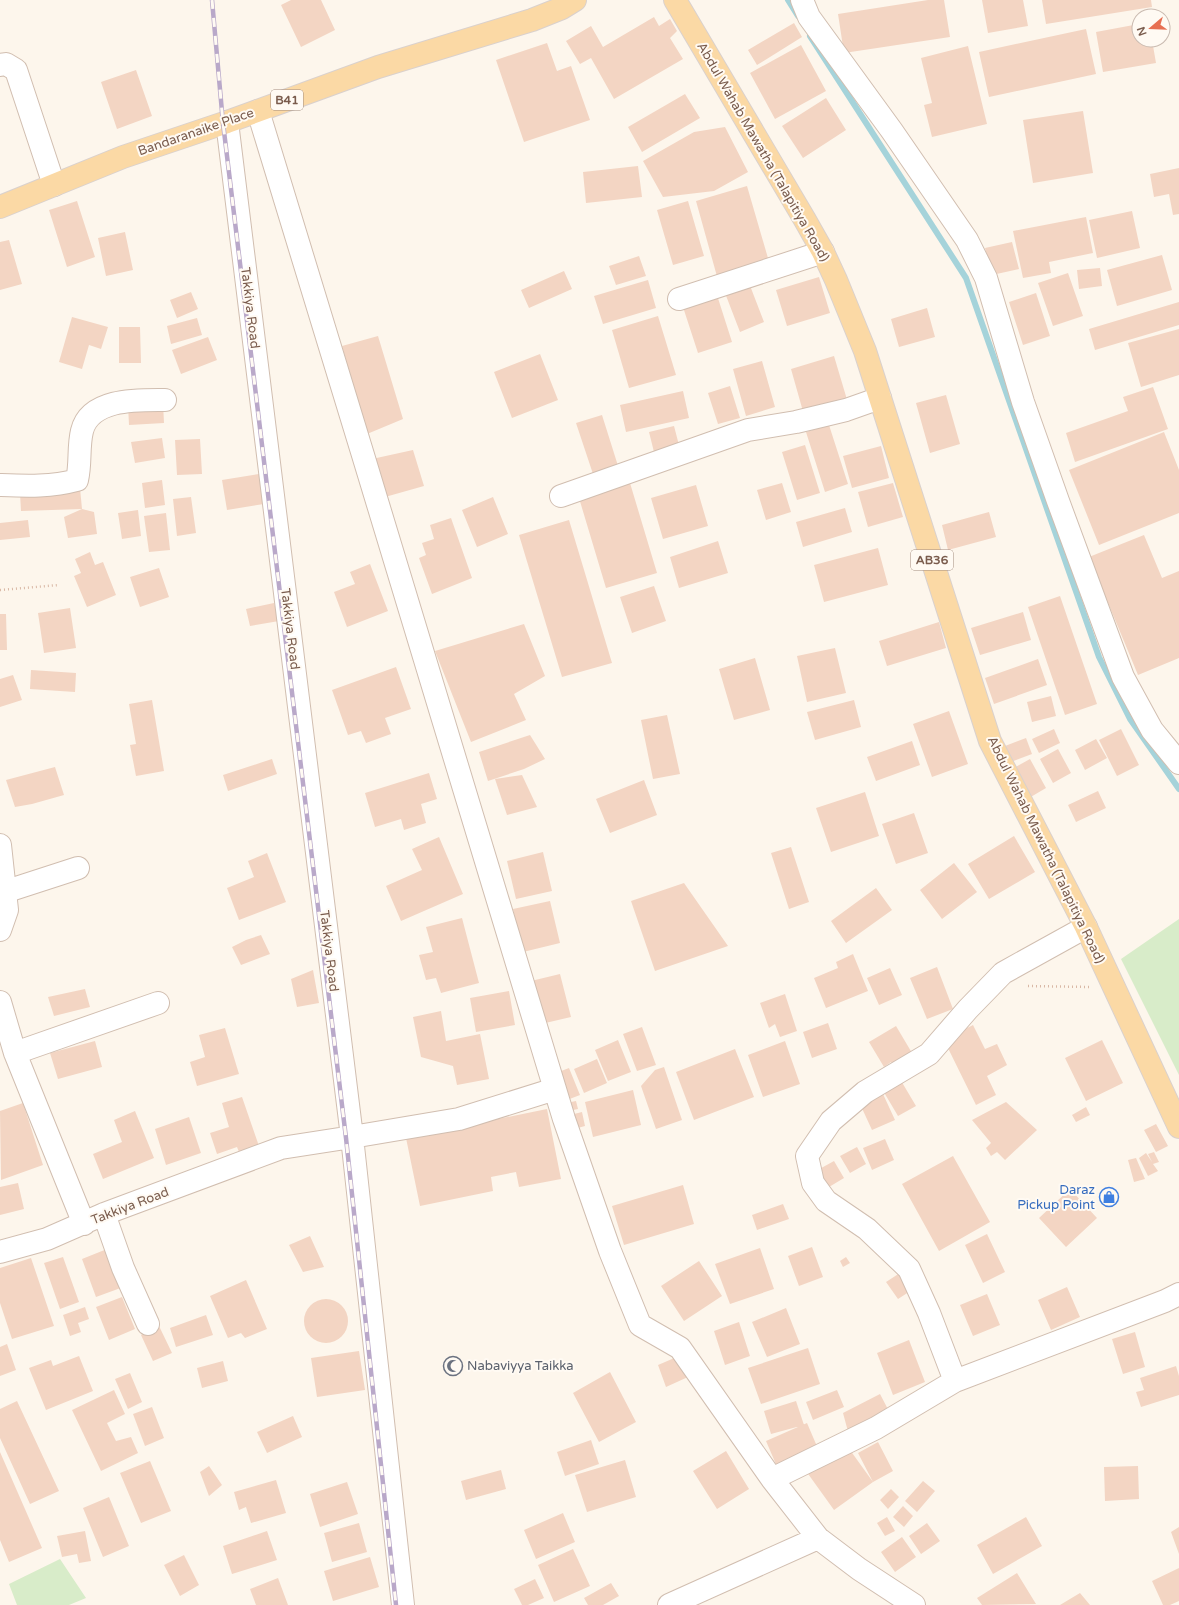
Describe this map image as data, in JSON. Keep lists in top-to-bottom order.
{
  "streets": {
    "main road": [
      "B41",
      "Bandaranaike Place",
      "Abdul Wahab Mawatha (Talapitiya Road)",
      "AB36"
    ],
    "street": ["Takkiya Road"]
  },
  "crossings": [
    ["Bandaranaike Place", "Takkiya Road"]
  ],
  "places": {
    "shop": ["Daraz Pickup Point"],
    "mosque": ["Nabaviyya Taikka"]
  },
  "north": "left"
}
